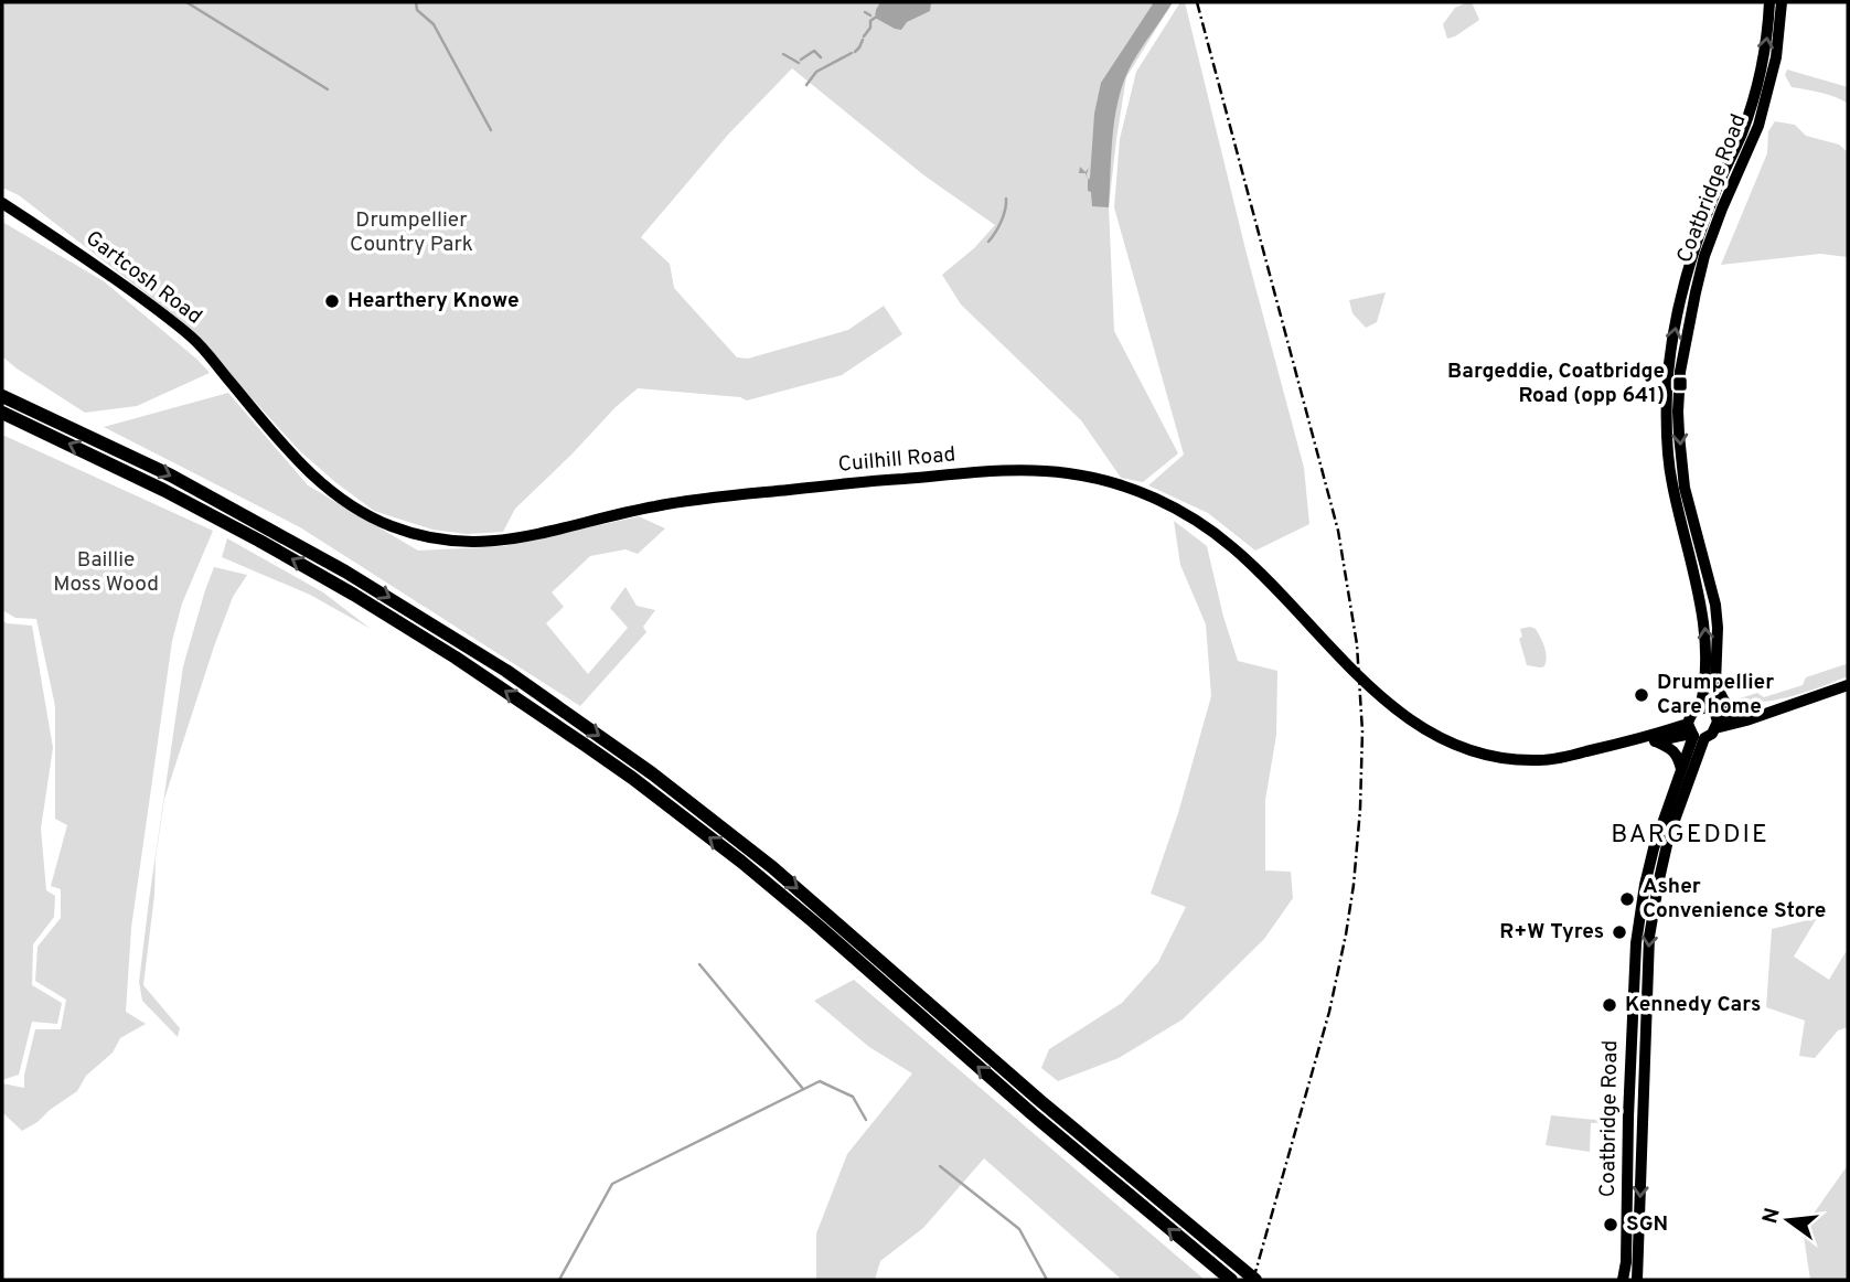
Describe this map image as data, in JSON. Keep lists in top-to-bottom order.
{
  "streets": {
    "main road": ["Coatbridge Road", "Gartcosh Road", "Cuilhill Road"]
  },
  "crossings": [
    ["Gartcosh Road", "Cuilhill Road"]
  ],
  "districts": ["BARGEDDIE"],
  "parks": ["Drumpellier Country Park", "Baillie Moss Wood"],
  "places": {
    "other": [
      "Hearthery Knowe",
      "Drumpellier Care home",
      "Asher Convenience Store",
      "R+W Tyres",
      "Kennedy Cars",
      "SGN"
    ],
    "transit": ["Bargeddie, Coatbridge Road (opp 641)"]
  },
  "north": "left"
}
